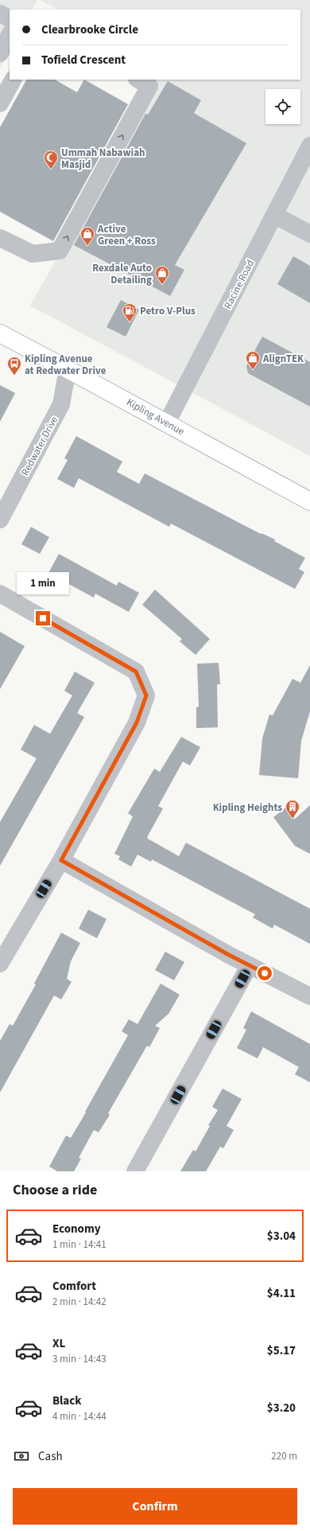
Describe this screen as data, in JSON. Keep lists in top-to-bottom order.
{
  "streets": {
    "main road": ["Kipling Avenue"],
    "street": ["Racine Road", "Redwater Drive"]
  },
  "crossings": [
    ["Racine Road", "Kipling Avenue"],
    ["Kipling Avenue", "Redwater Drive"]
  ],
  "places": {
    "mosque": ["Ummah Nabawiah Masjid"],
    "shop": ["Active Green + Ross", "Rexdale Auto Detailing", "AlignTEK"],
    "fuel station": ["Petro V-Plus"],
    "bus stop": ["Kipling Avenue at Redwater Drive"],
    "building": ["Kipling Heights"]
  },
  "page": {
    "banner": ["Clearbrooke Circle", "Tofield Crescent"],
    "bubble": "1 min",
    "heading": "Choose a ride",
    "list": [
      {
        "name": "Economy",
        "note": "1 min · 14:41",
        "value": "$3.04"
      },
      {
        "name": "Comfort",
        "note": "2 min · 14:42",
        "value": "$4.11"
      },
      {
        "name": "XL",
        "note": "3 min · 14:43",
        "value": "$5.17"
      },
      {
        "name": "Black",
        "note": "4 min · 14:44",
        "value": "$3.20"
      }
    ],
    "pay": ["Cash", "220 m"],
    "buttons": "Confirm"
  }
}
